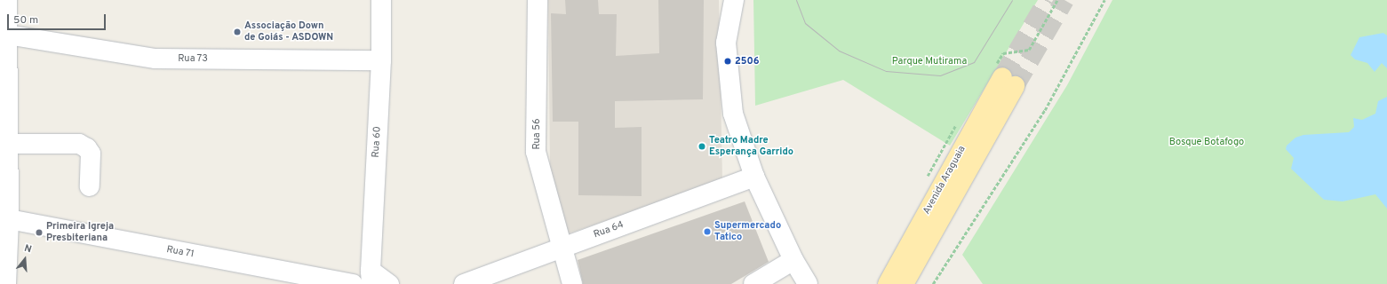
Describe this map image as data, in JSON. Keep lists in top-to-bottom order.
{
  "streets": {
    "main road": ["Avenida Araguaia"],
    "street": [
      "Rua 73",
      "Rua 56",
      "Rua 60",
      "Rua 64",
      "Rua 71"
    ]
  },
  "crossings": [
    ["Rua 73", "Rua 60"],
    ["Rua 56", "Rua 64"]
  ],
  "parks": ["Parque Mutirama", "Bosque Botafogo"],
  "places": [
    "Associação Down de Goiás - ASDOWN",
    "2506",
    "Teatro Madre Esperança Garrido",
    "Supermercado Tatico",
    "Primeira Igreja Presbiteriana"
  ],
  "scale_bar": "50 m",
  "north": "top"
}
